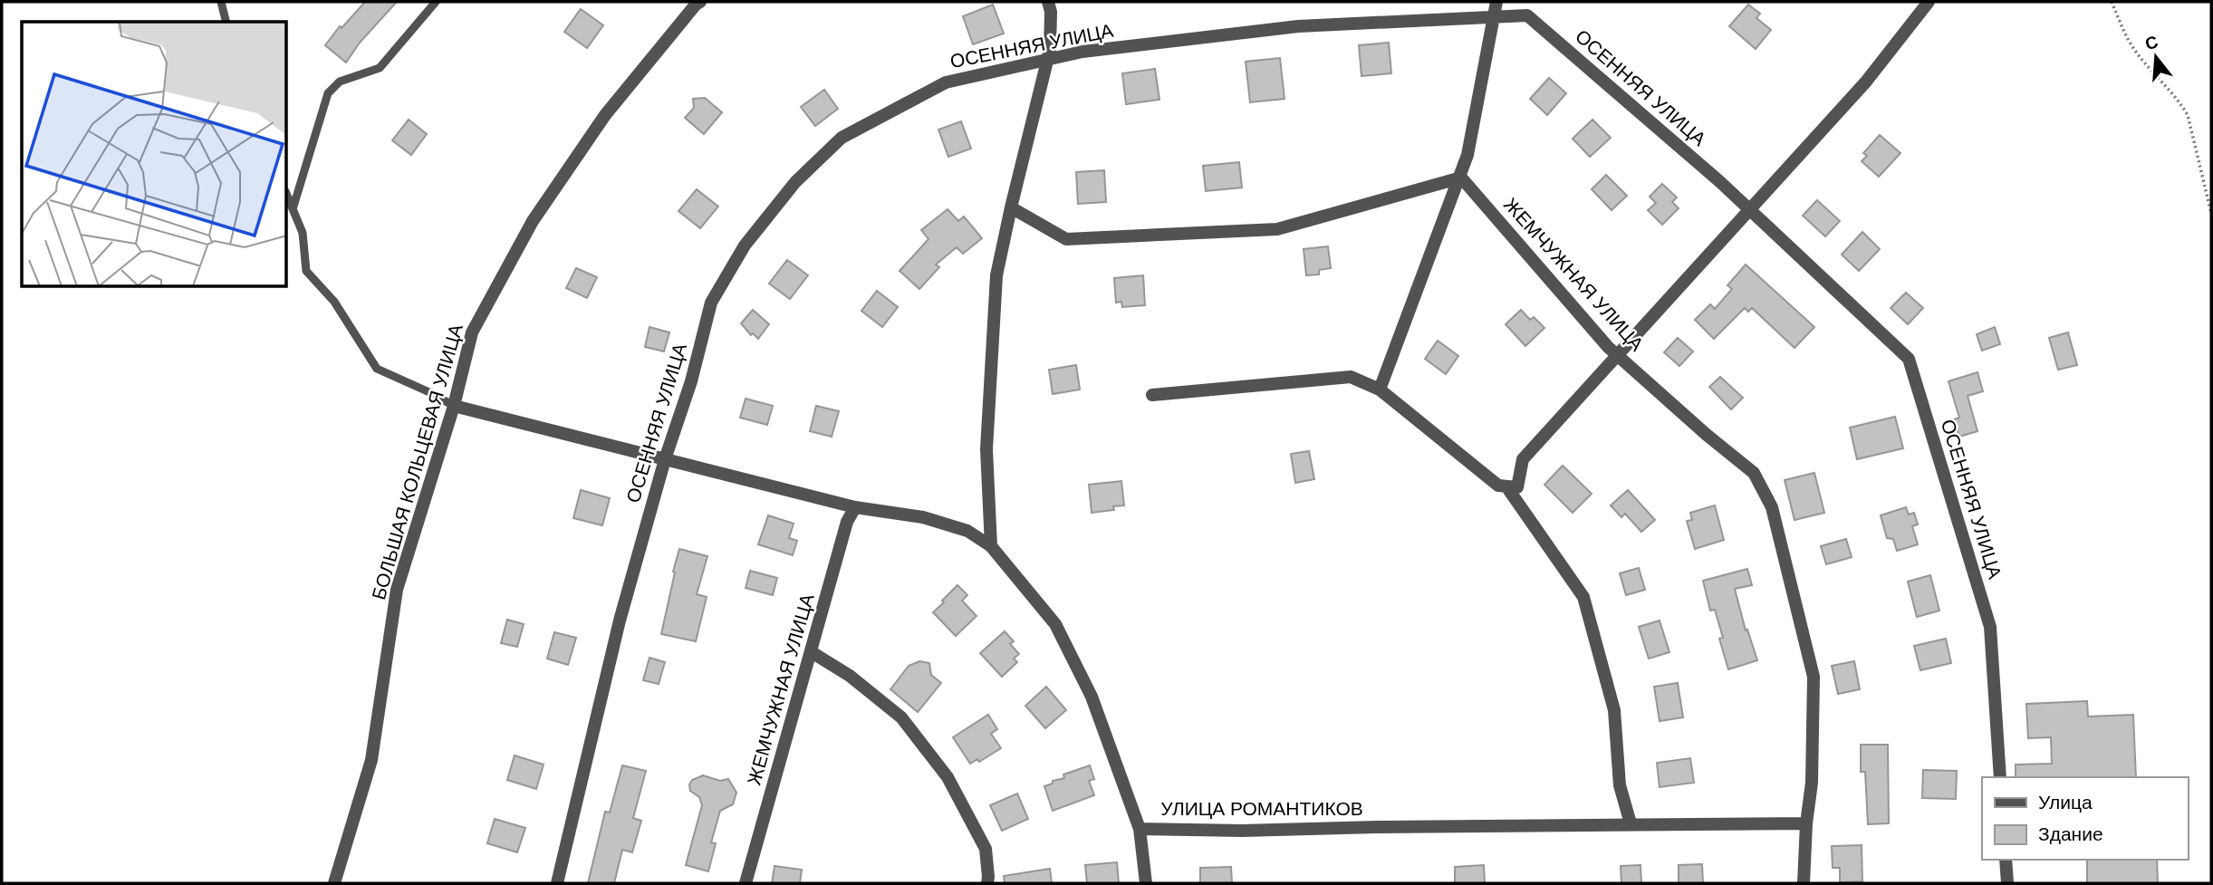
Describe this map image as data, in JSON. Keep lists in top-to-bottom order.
{
  "streets": {
    "street": [
      "ОСЕННЯЯ УЛИЦА",
      "ЖЕМЧУЖНАЯ УЛИЦА",
      "БОЛЬШАЯ КОЛЬЦЕВАЯ УЛИЦА",
      "УЛИЦА РОМАНТИКОВ"
    ]
  },
  "crossings": [
    ["ОСЕННЯЯ УЛИЦА", "УЛИЦА РОМАНТИКОВ"],
    ["ЖЕМЧУЖНАЯ УЛИЦА", "УЛИЦА РОМАНТИКОВ"],
    ["БОЛЬШАЯ КОЛЬЦЕВАЯ УЛИЦА", "УЛИЦА РОМАНТИКОВ"]
  ],
  "legend": ["Улица", "Здание"],
  "north": "top"
}
